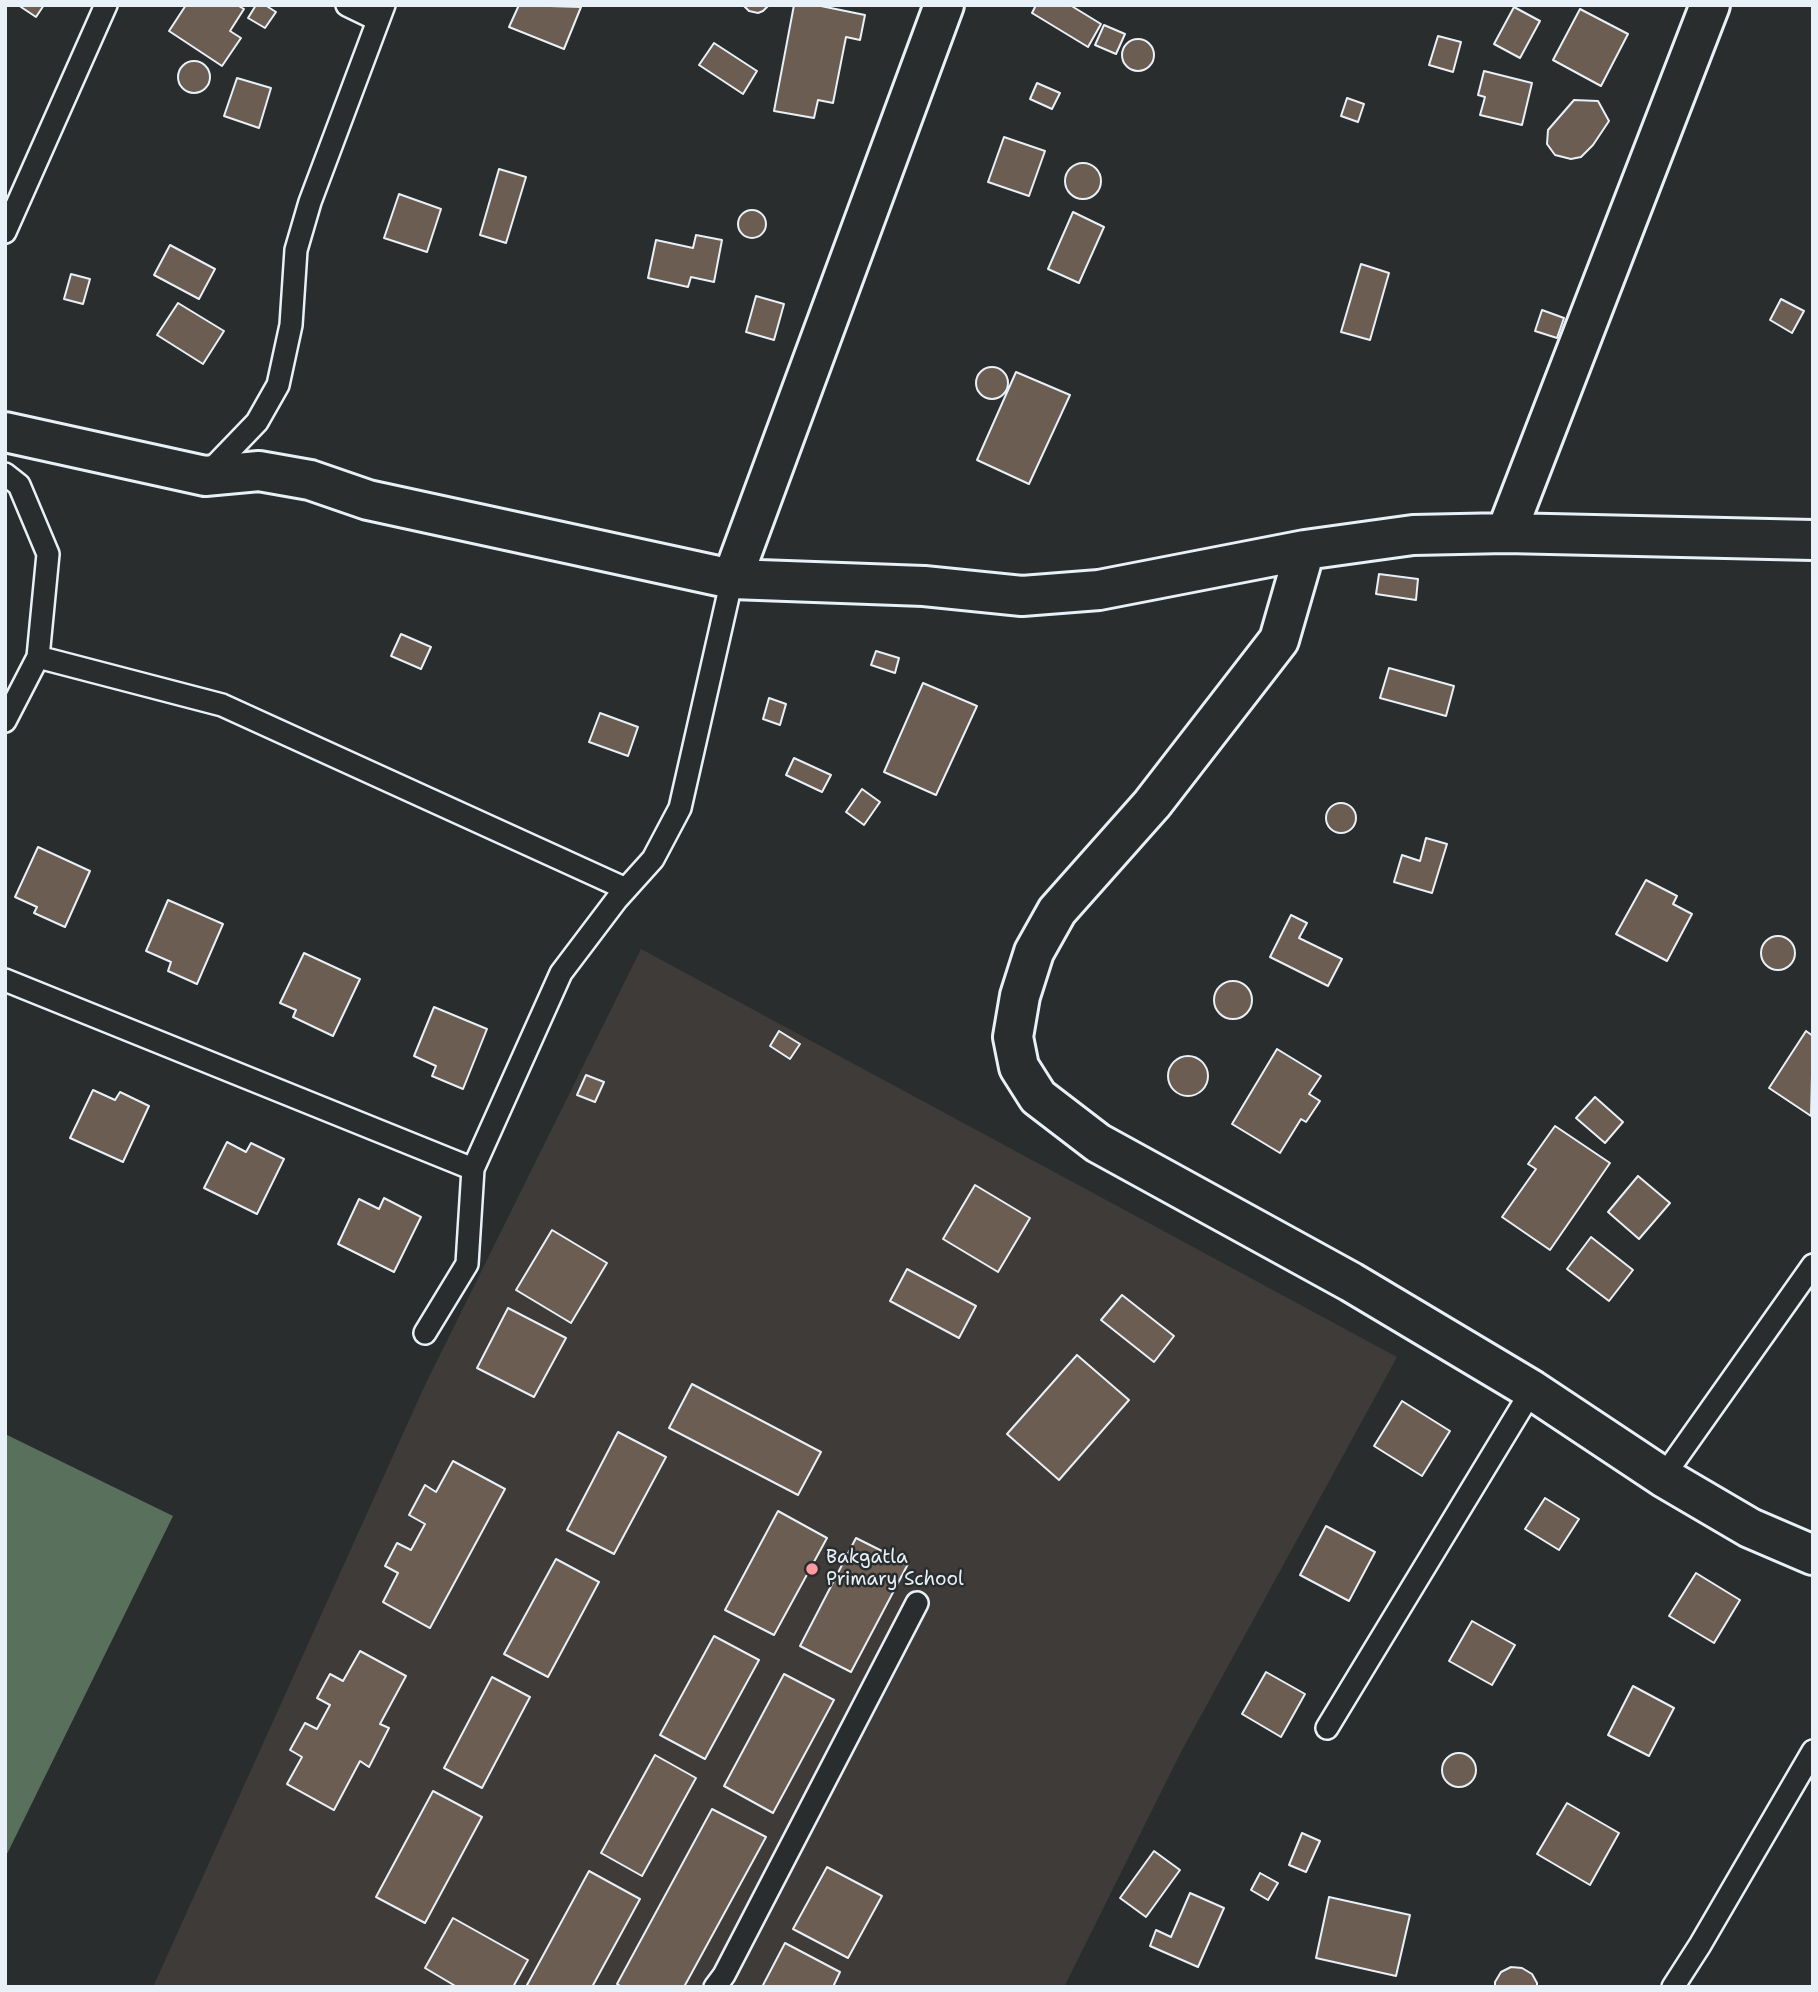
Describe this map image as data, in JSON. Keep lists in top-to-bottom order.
{
  "places": ["Bakgatla Primary School"]
}
